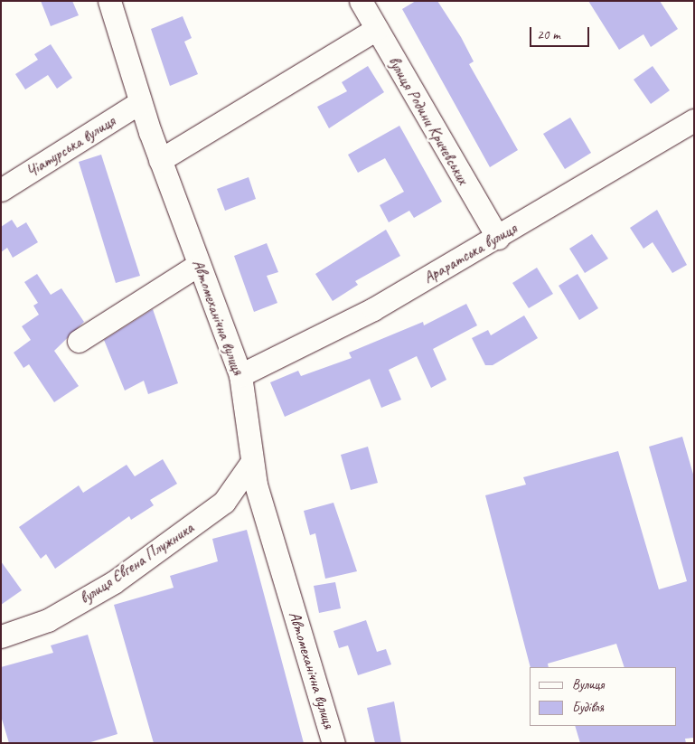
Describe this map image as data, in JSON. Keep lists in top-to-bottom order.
{
  "streets": {
    "street": [
      "вулиця Родини Кричевських",
      "Чіатурська вулиця",
      "Араратська вулиця",
      "Автомеханічна вулиця",
      "вулиця Євгена Плужника"
    ]
  },
  "crossings": [
    ["вулиця Родини Кричевських", "Араратська вулиця"],
    ["Чіатурська вулиця", "Автомеханічна вулиця"],
    ["Араратська вулиця", "Автомеханічна вулиця"],
    ["Автомеханічна вулиця", "вулиця Євгена Плужника"]
  ],
  "legend": ["Вулиця", "Будівля"],
  "scale_bar": "20 m"
}
